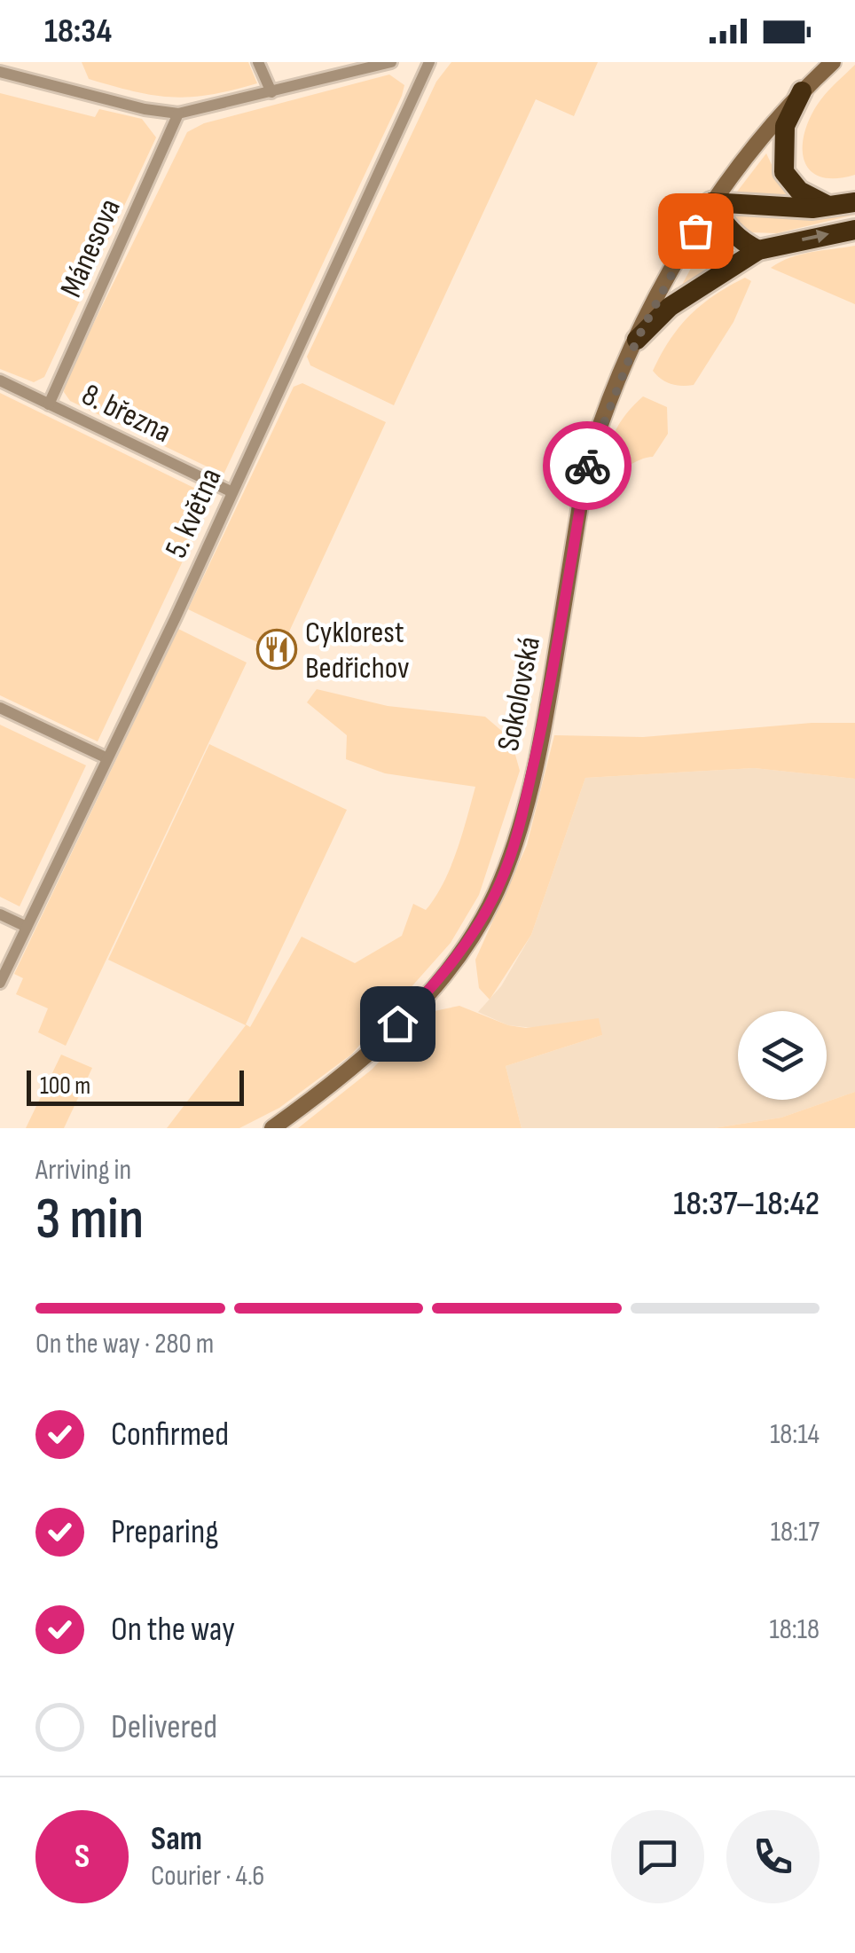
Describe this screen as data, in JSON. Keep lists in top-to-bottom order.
{
  "streets": {
    "street": [
      "Mánesova",
      "8. března",
      "5. května",
      "Sokolovská"
    ]
  },
  "crossings": [
    ["Mánesova", "8. března"],
    ["8. března", "5. května"]
  ],
  "places": {
    "restaurant": ["Cyklorest Bedřichov"]
  },
  "scale_bar": "100 m",
  "page": {
    "status": "18:34",
    "scale": "100 m",
    "heading": ["3 min", "Arriving in", "18:37–18:42"],
    "panel": ["Sam", "Courier · 4.6"],
    "bar": "On the way · 280 m",
    "list": [
      ["Confirmed", "18:14"],
      ["Preparing", "18:17"],
      ["On the way", "18:18"],
      "Delivered"
    ],
    "round": "S"
  }
}
